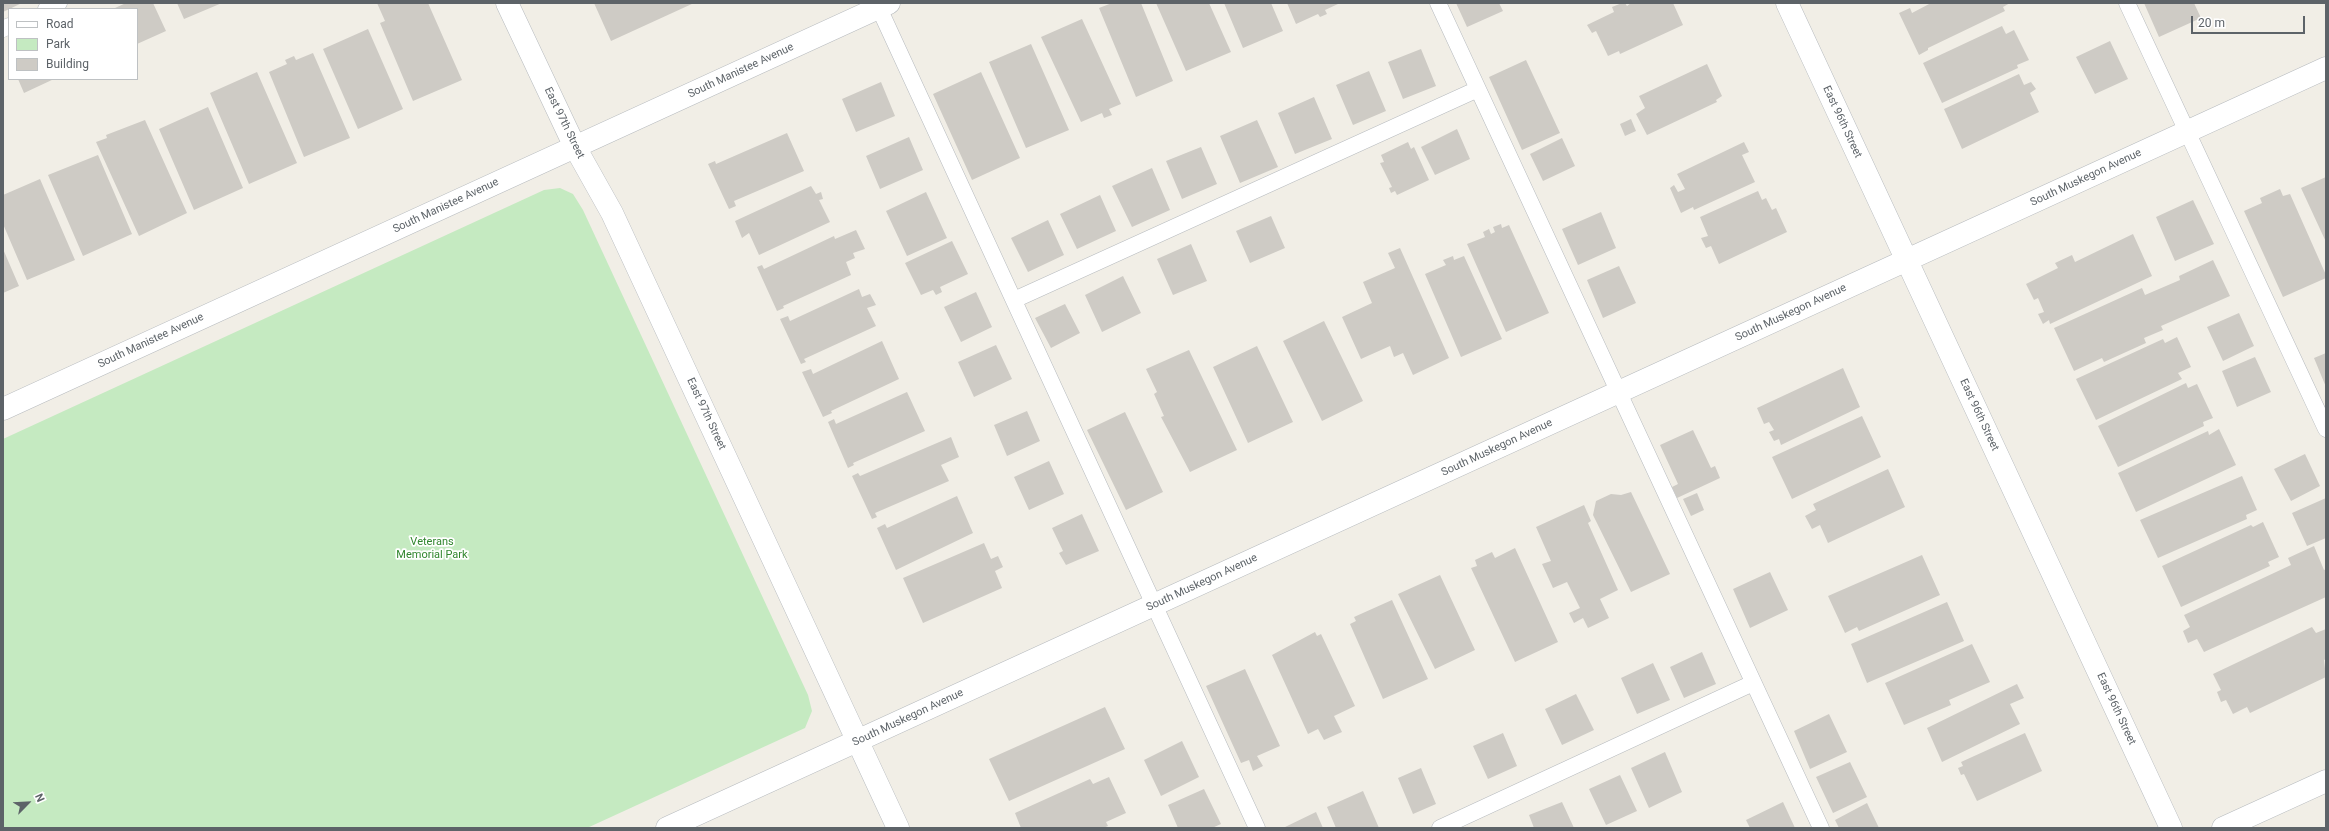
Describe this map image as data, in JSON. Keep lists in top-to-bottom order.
{
  "streets": {
    "street": [
      "South Manistee Avenue",
      "East 96th Street",
      "East 97th Street",
      "South Muskegon Avenue"
    ]
  },
  "crossings": [
    ["South Manistee Avenue", "East 97th Street"],
    ["East 96th Street", "South Muskegon Avenue"],
    ["East 97th Street", "South Muskegon Avenue"]
  ],
  "parks": ["Veterans Memorial Park"],
  "legend": ["Road", "Park", "Building"],
  "scale_bar": "20 m",
  "north": "top right"
}
